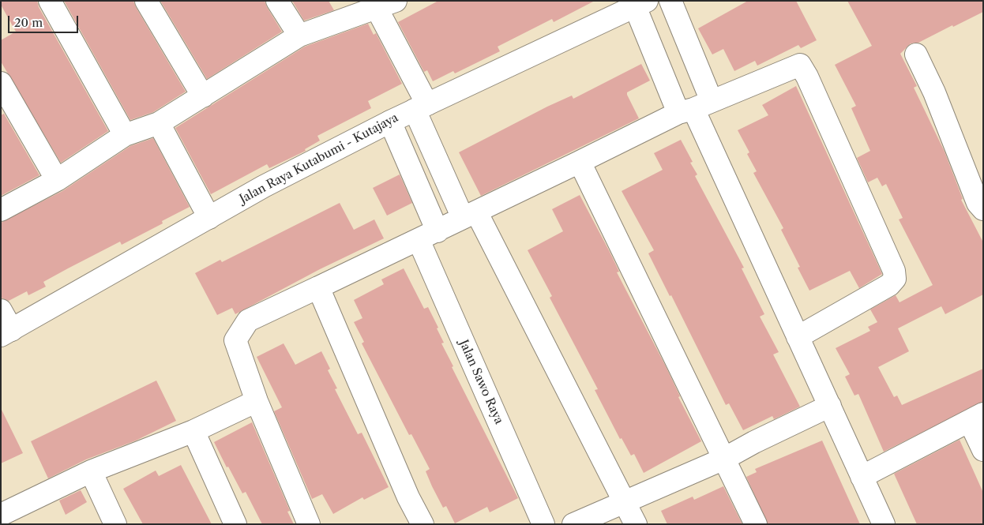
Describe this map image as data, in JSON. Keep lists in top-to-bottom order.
{
  "streets": {
    "street": ["Jalan Raya Kutabumi - Kutajaya", "Jalan Sawo Raya"]
  },
  "crossings": [
    ["Jalan Raya Kutabumi - Kutajaya", "Jalan Sawo Raya"]
  ],
  "scale_bar": "20 m"
}
